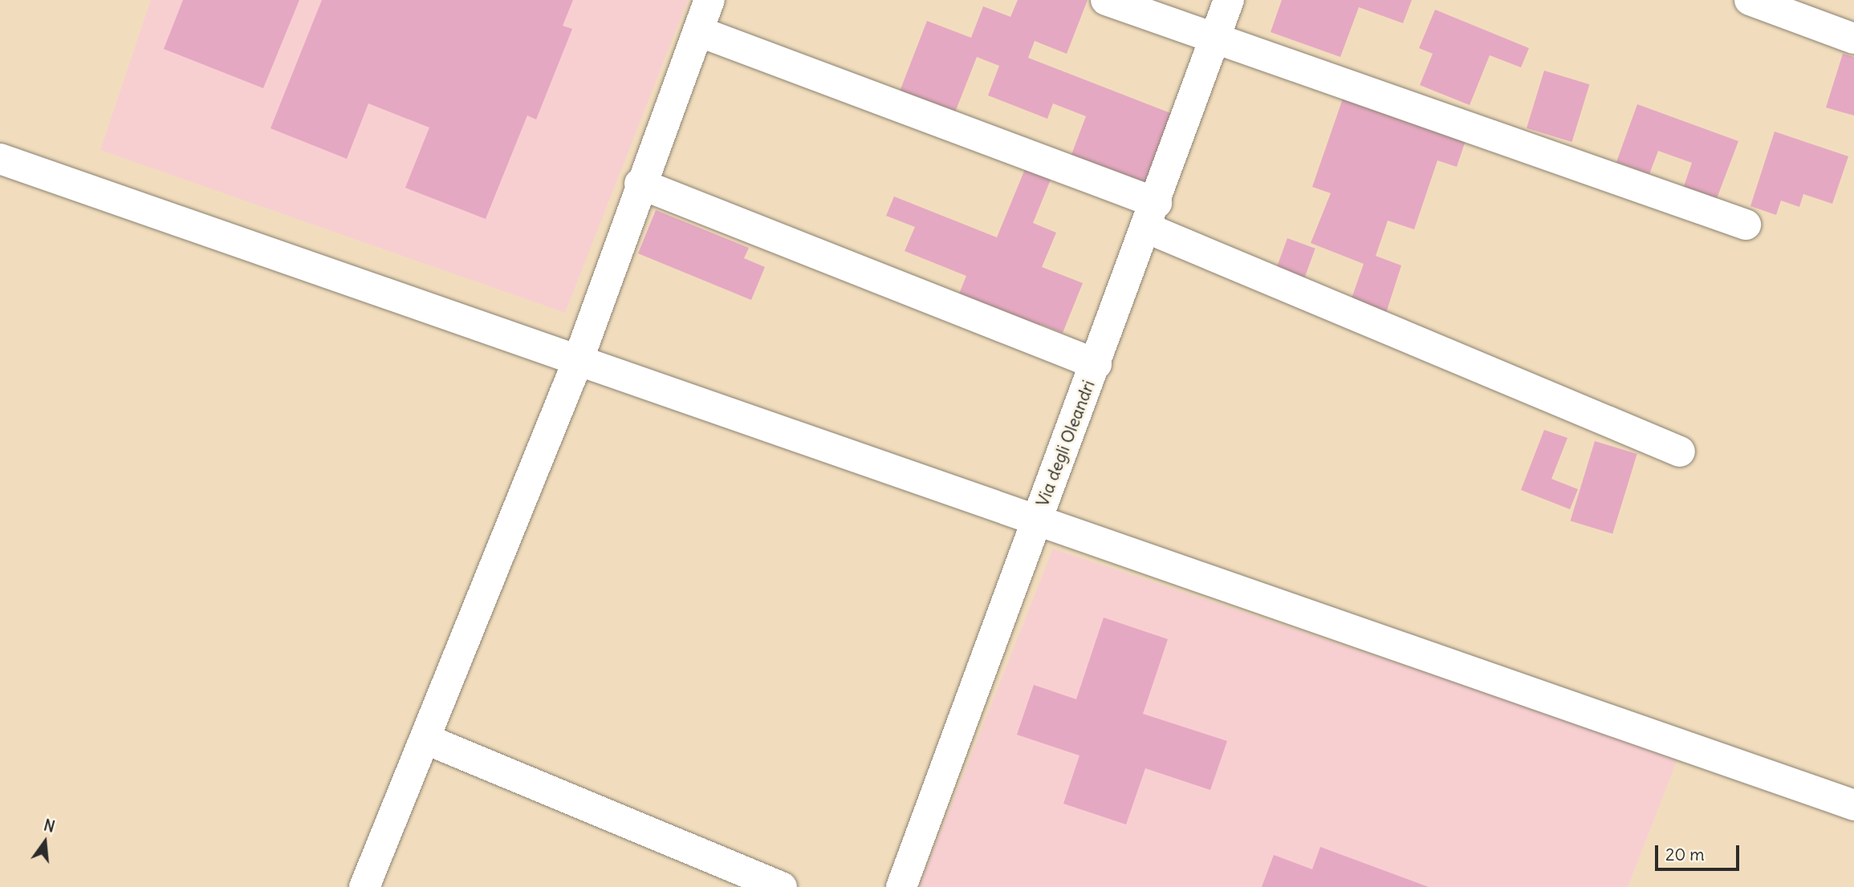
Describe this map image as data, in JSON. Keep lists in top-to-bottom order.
{
  "streets": {
    "street": ["Via degli Oleandri"]
  },
  "scale_bar": "20 m",
  "north": "top"
}
